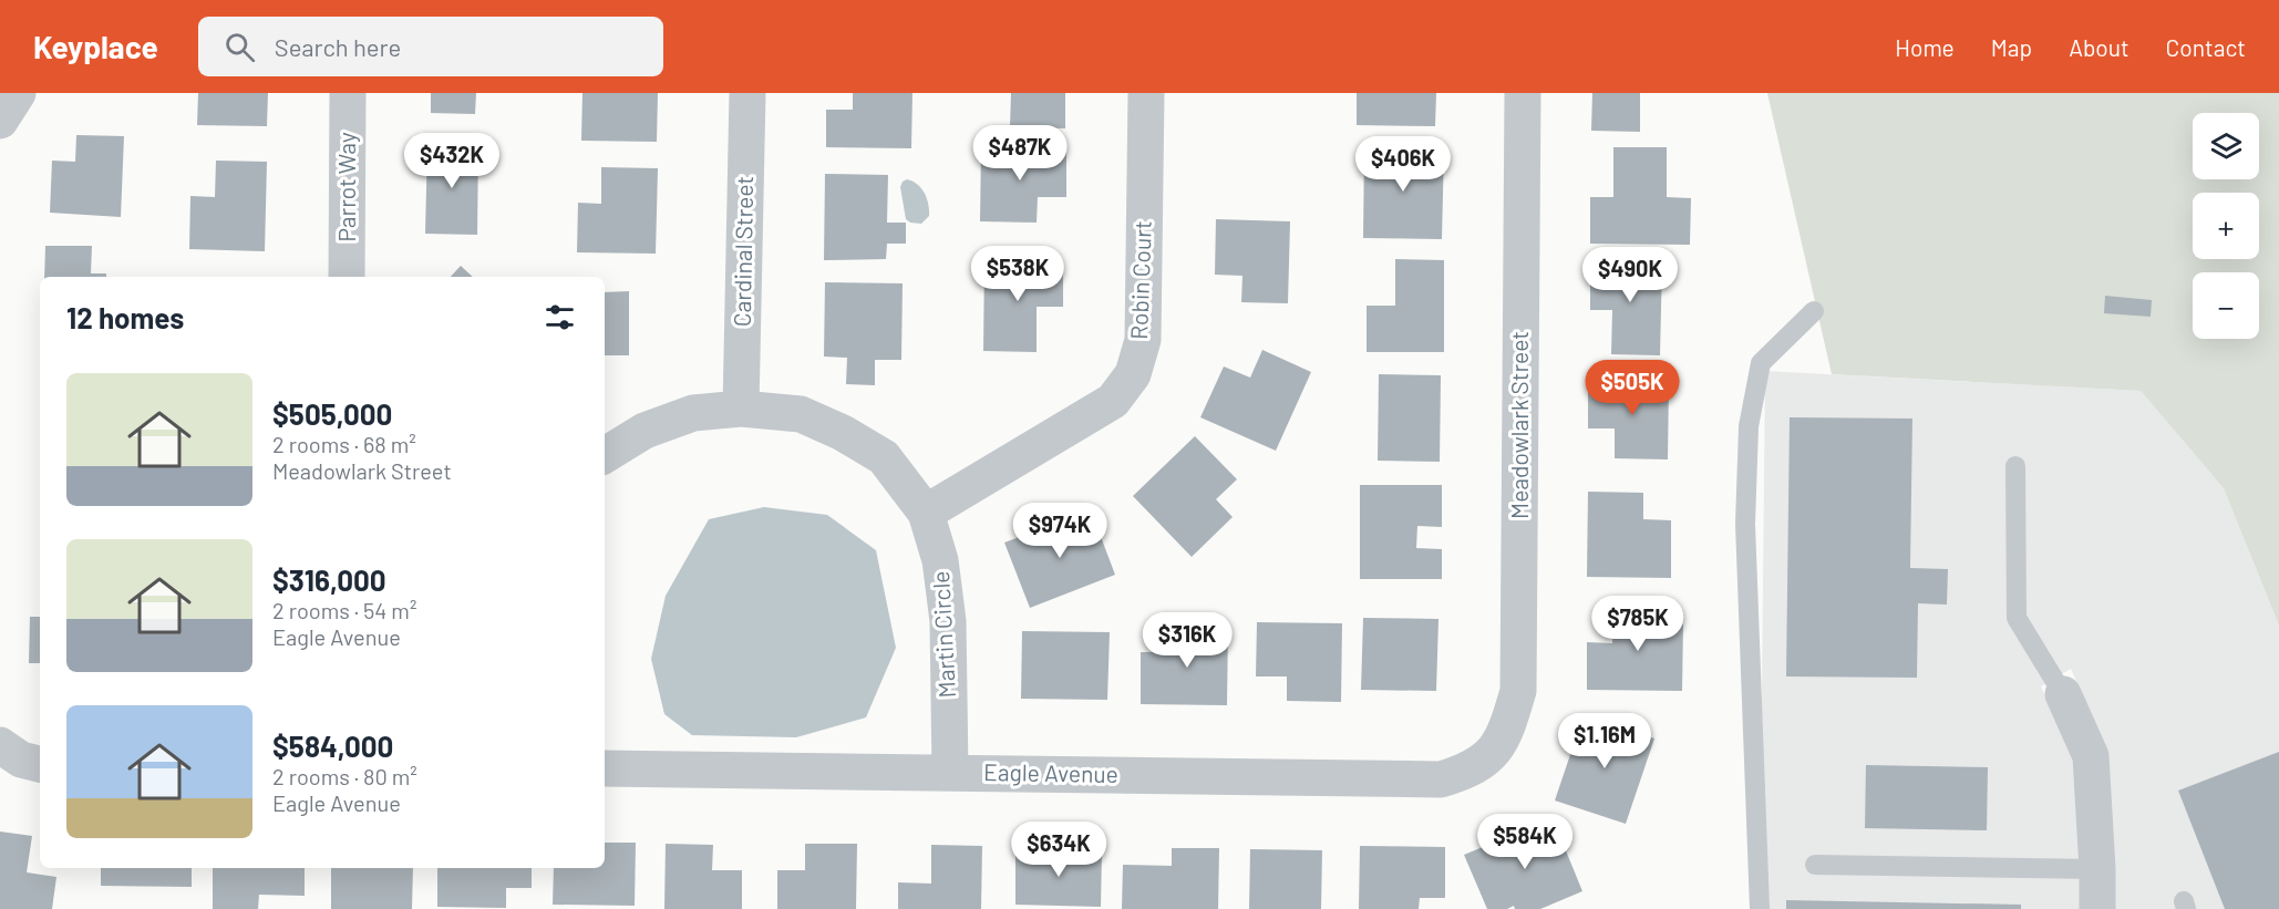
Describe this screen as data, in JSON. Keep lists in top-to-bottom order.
{
  "streets": {
    "street": [
      "Parrot Way",
      "Cardinal Street",
      "Robin Court",
      "Meadowlark Street",
      "Martin Circle",
      "Eagle Avenue"
    ]
  },
  "crossings": [
    ["Cardinal Street", "Martin Circle"],
    ["Robin Court", "Martin Circle"],
    ["Meadowlark Street", "Eagle Avenue"],
    ["Martin Circle", "Eagle Avenue"]
  ],
  "page": {
    "header": "Keyplace",
    "search": "Search here",
    "nav": [
      "Home",
      "Map",
      "About",
      "Contact"
    ],
    "map_buttons": ["+", "−"],
    "price": [
      "$487K",
      "$432K",
      "$406K",
      "$538K",
      "$490K",
      "$505K",
      "$974K",
      "$785K",
      "$316K",
      "$1.16M",
      "$584K",
      "$634K"
    ],
    "heading": "12 homes",
    "list": [
      {
        "name": "$505,000",
        "note": "2 rooms · 68 m² · Meadowlark Street"
      },
      {
        "name": "$316,000",
        "note": "2 rooms · 54 m² · Eagle Avenue"
      },
      {
        "name": "$584,000",
        "note": "2 rooms · 80 m² · Eagle Avenue"
      }
    ]
  }
}
